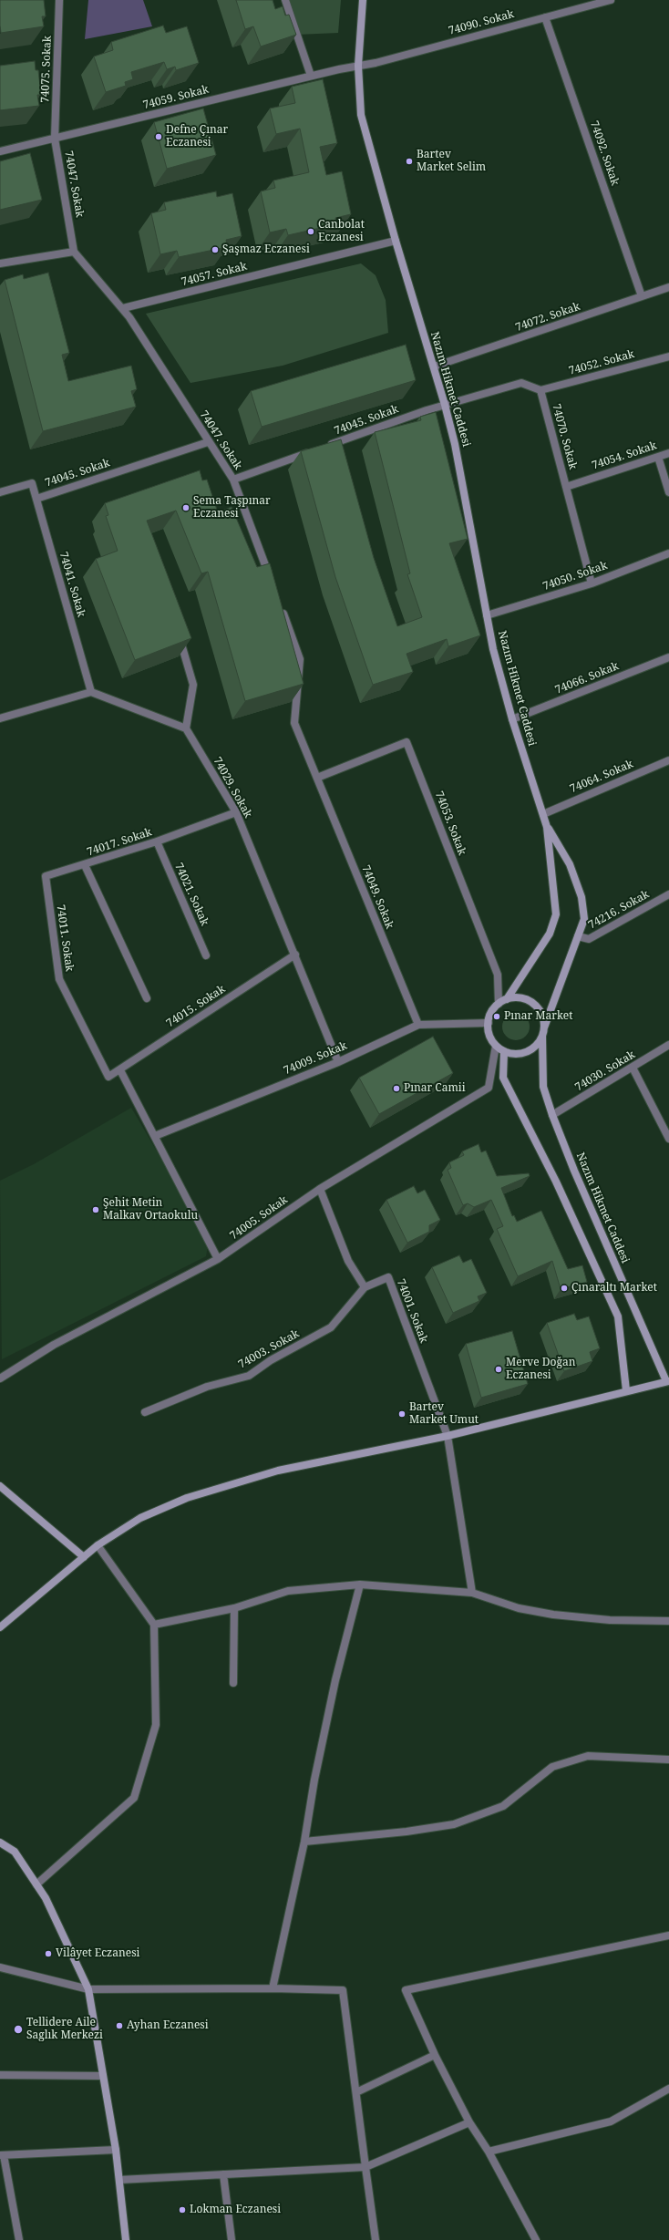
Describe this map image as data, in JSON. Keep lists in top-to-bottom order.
{
  "streets": {
    "main road": ["Nazım Hikmet Caddesi"],
    "street": [
      "74090. Sokak",
      "74075. Sokak",
      "74059. Sokak",
      "74092. Sokak",
      "74047. Sokak",
      "74057. Sokak",
      "74072. Sokak",
      "74052. Sokak",
      "74045. Sokak",
      "74070. Sokak",
      "74054. Sokak",
      "74050. Sokak",
      "74041. Sokak",
      "74066. Sokak",
      "74064. Sokak",
      "74029. Sokak",
      "74053. Sokak",
      "74017. Sokak",
      "74021. Sokak",
      "74049. Sokak",
      "74216. Sokak",
      "74011. Sokak",
      "74015. Sokak",
      "74009. Sokak",
      "74030. Sokak",
      "74005. Sokak",
      "74001. Sokak",
      "74003. Sokak"
    ]
  },
  "crossings": [
    ["74090. Sokak", "74059. Sokak"],
    ["74090. Sokak", "74092. Sokak"],
    ["74090. Sokak", "Nazım Hikmet Caddesi"],
    ["74075. Sokak", "74059. Sokak"],
    ["74075. Sokak", "74047. Sokak"],
    ["74059. Sokak", "74047. Sokak"],
    ["74059. Sokak", "Nazım Hikmet Caddesi"],
    ["74092. Sokak", "74072. Sokak"],
    ["74047. Sokak", "74057. Sokak"],
    ["74047. Sokak", "74045. Sokak"],
    ["74057. Sokak", "Nazım Hikmet Caddesi"],
    ["74072. Sokak", "Nazım Hikmet Caddesi"],
    ["74052. Sokak", "74070. Sokak"],
    ["Nazım Hikmet Caddesi", "74045. Sokak"],
    ["Nazım Hikmet Caddesi", "74050. Sokak"],
    ["Nazım Hikmet Caddesi", "74066. Sokak"],
    ["Nazım Hikmet Caddesi", "74064. Sokak"],
    ["Nazım Hikmet Caddesi", "74053. Sokak"],
    ["Nazım Hikmet Caddesi", "74216. Sokak"],
    ["Nazım Hikmet Caddesi", "74009. Sokak"],
    ["Nazım Hikmet Caddesi", "74030. Sokak"],
    ["Nazım Hikmet Caddesi", "74005. Sokak"],
    ["74045. Sokak", "74041. Sokak"],
    ["74070. Sokak", "74054. Sokak"],
    ["74070. Sokak", "74050. Sokak"],
    ["74029. Sokak", "74017. Sokak"],
    ["74029. Sokak", "74015. Sokak"],
    ["74029. Sokak", "74009. Sokak"],
    ["74053. Sokak", "74049. Sokak"],
    ["74053. Sokak", "74009. Sokak"],
    ["74053. Sokak", "74005. Sokak"],
    ["74017. Sokak", "74021. Sokak"],
    ["74017. Sokak", "74011. Sokak"],
    ["74049. Sokak", "74009. Sokak"],
    ["74011. Sokak", "74015. Sokak"],
    ["74009. Sokak", "74005. Sokak"],
    ["74001. Sokak", "74003. Sokak"]
  ],
  "places": [
    "Defne Çınar Eczanesi",
    "Bartev Market Selim",
    "Canbolat Eczanesi",
    "Şaşmaz Eczanesi",
    "Sema Taşpınar Eczanesi",
    "Pınar Market",
    "Pınar Camii",
    "Şehit Metin Malkav Ortaokulu",
    "Çınaraltı Market",
    "Merve Doğan Eczanesi",
    "Bartev Market Umut",
    "Vilâyet Eczanesi",
    "Ayhan Eczanesi",
    "Tellidere Aile Saglık Merkezi",
    "Lokman Eczanesi"
  ]
}
